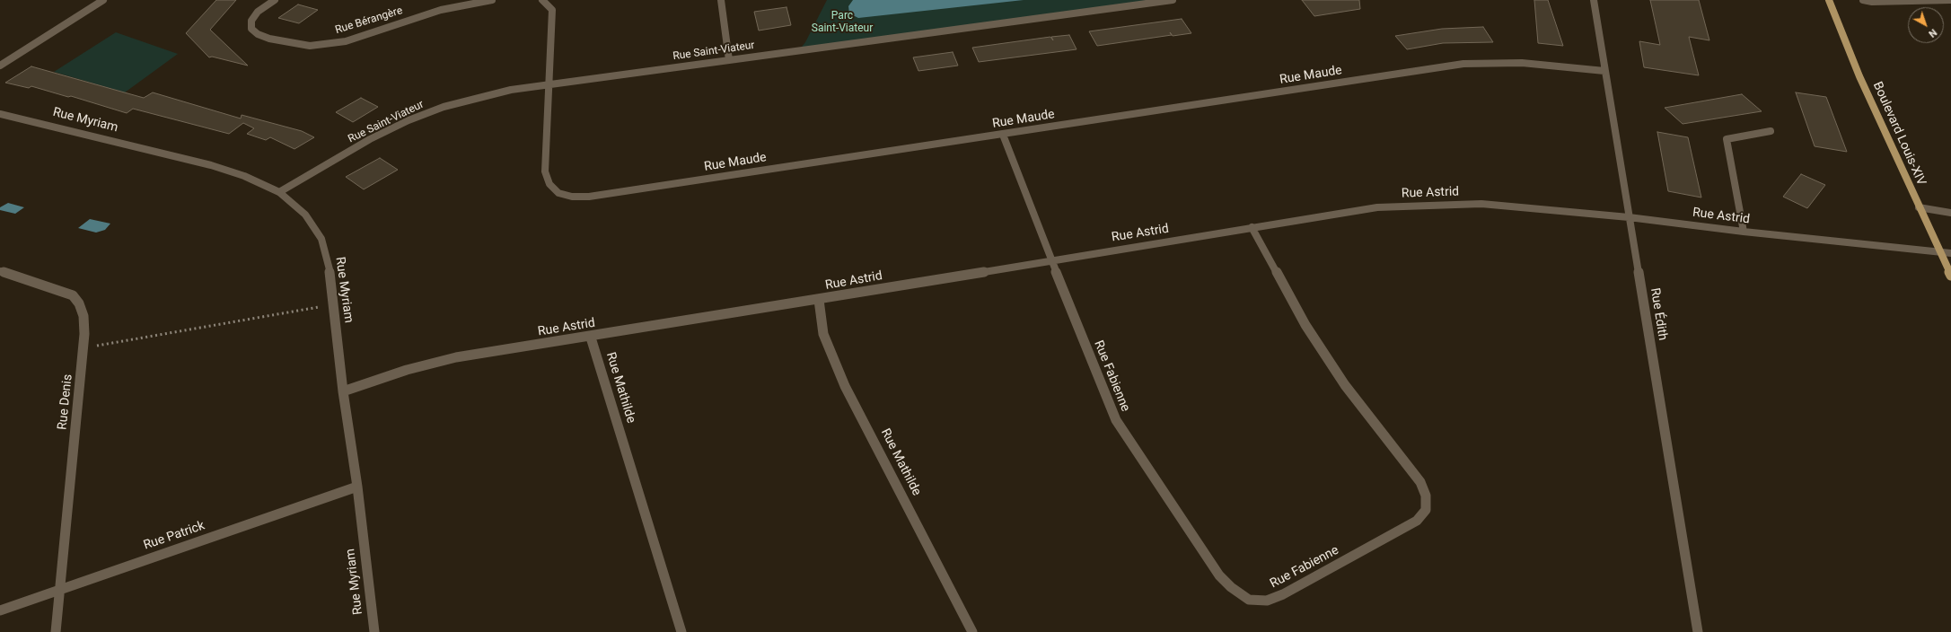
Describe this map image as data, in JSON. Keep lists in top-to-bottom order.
{
  "streets": {
    "main road": ["Boulevard Louis-XIV"],
    "street": [
      "Rue Bérangère",
      "Rue Saint-Viateur",
      "Rue Maude",
      "Rue Myriam",
      "Rue Astrid",
      "Rue Édith",
      "Rue Fabienne",
      "Rue Mathilde",
      "Rue Denis",
      "Rue Patrick"
    ]
  },
  "crossings": [
    ["Rue Saint-Viateur", "Rue Maude"],
    ["Rue Saint-Viateur", "Rue Myriam"],
    ["Rue Maude", "Rue Édith"],
    ["Rue Maude", "Rue Fabienne"],
    ["Rue Myriam", "Rue Astrid"],
    ["Rue Myriam", "Rue Patrick"],
    ["Boulevard Louis-XIV", "Rue Astrid"],
    ["Rue Astrid", "Rue Édith"],
    ["Rue Astrid", "Rue Fabienne"],
    ["Rue Astrid", "Rue Mathilde"],
    ["Rue Denis", "Rue Patrick"]
  ],
  "parks": ["Parc Saint-Viateur"],
  "north": "bottom right"
}
